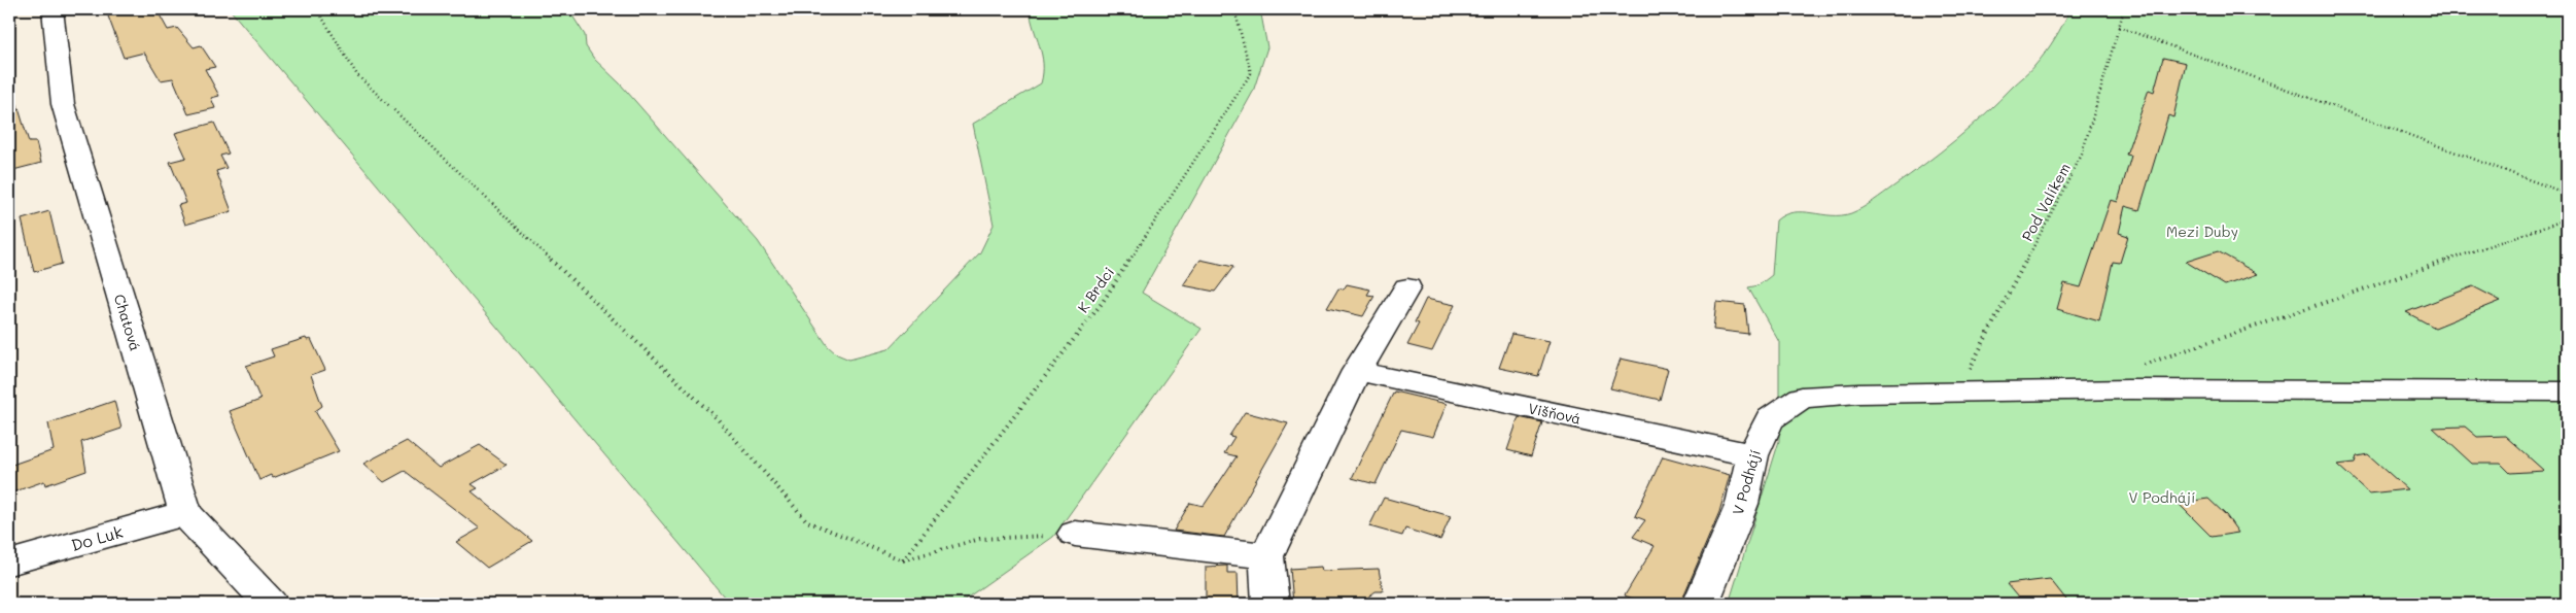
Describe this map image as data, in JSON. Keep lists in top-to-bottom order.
{
  "streets": {
    "street": [
      "Chatová",
      "Višňová",
      "V Podhájí",
      "Do Luk"
    ],
    "path": ["Pod Valíkem", "K Brdci"]
  },
  "crossings": [
    ["Pod Valíkem", "V Podhájí"],
    ["Chatová", "Do Luk"],
    ["Višňová", "V Podhájí"]
  ],
  "parks": ["Mezi Duby", "V Podhájí"]
}
